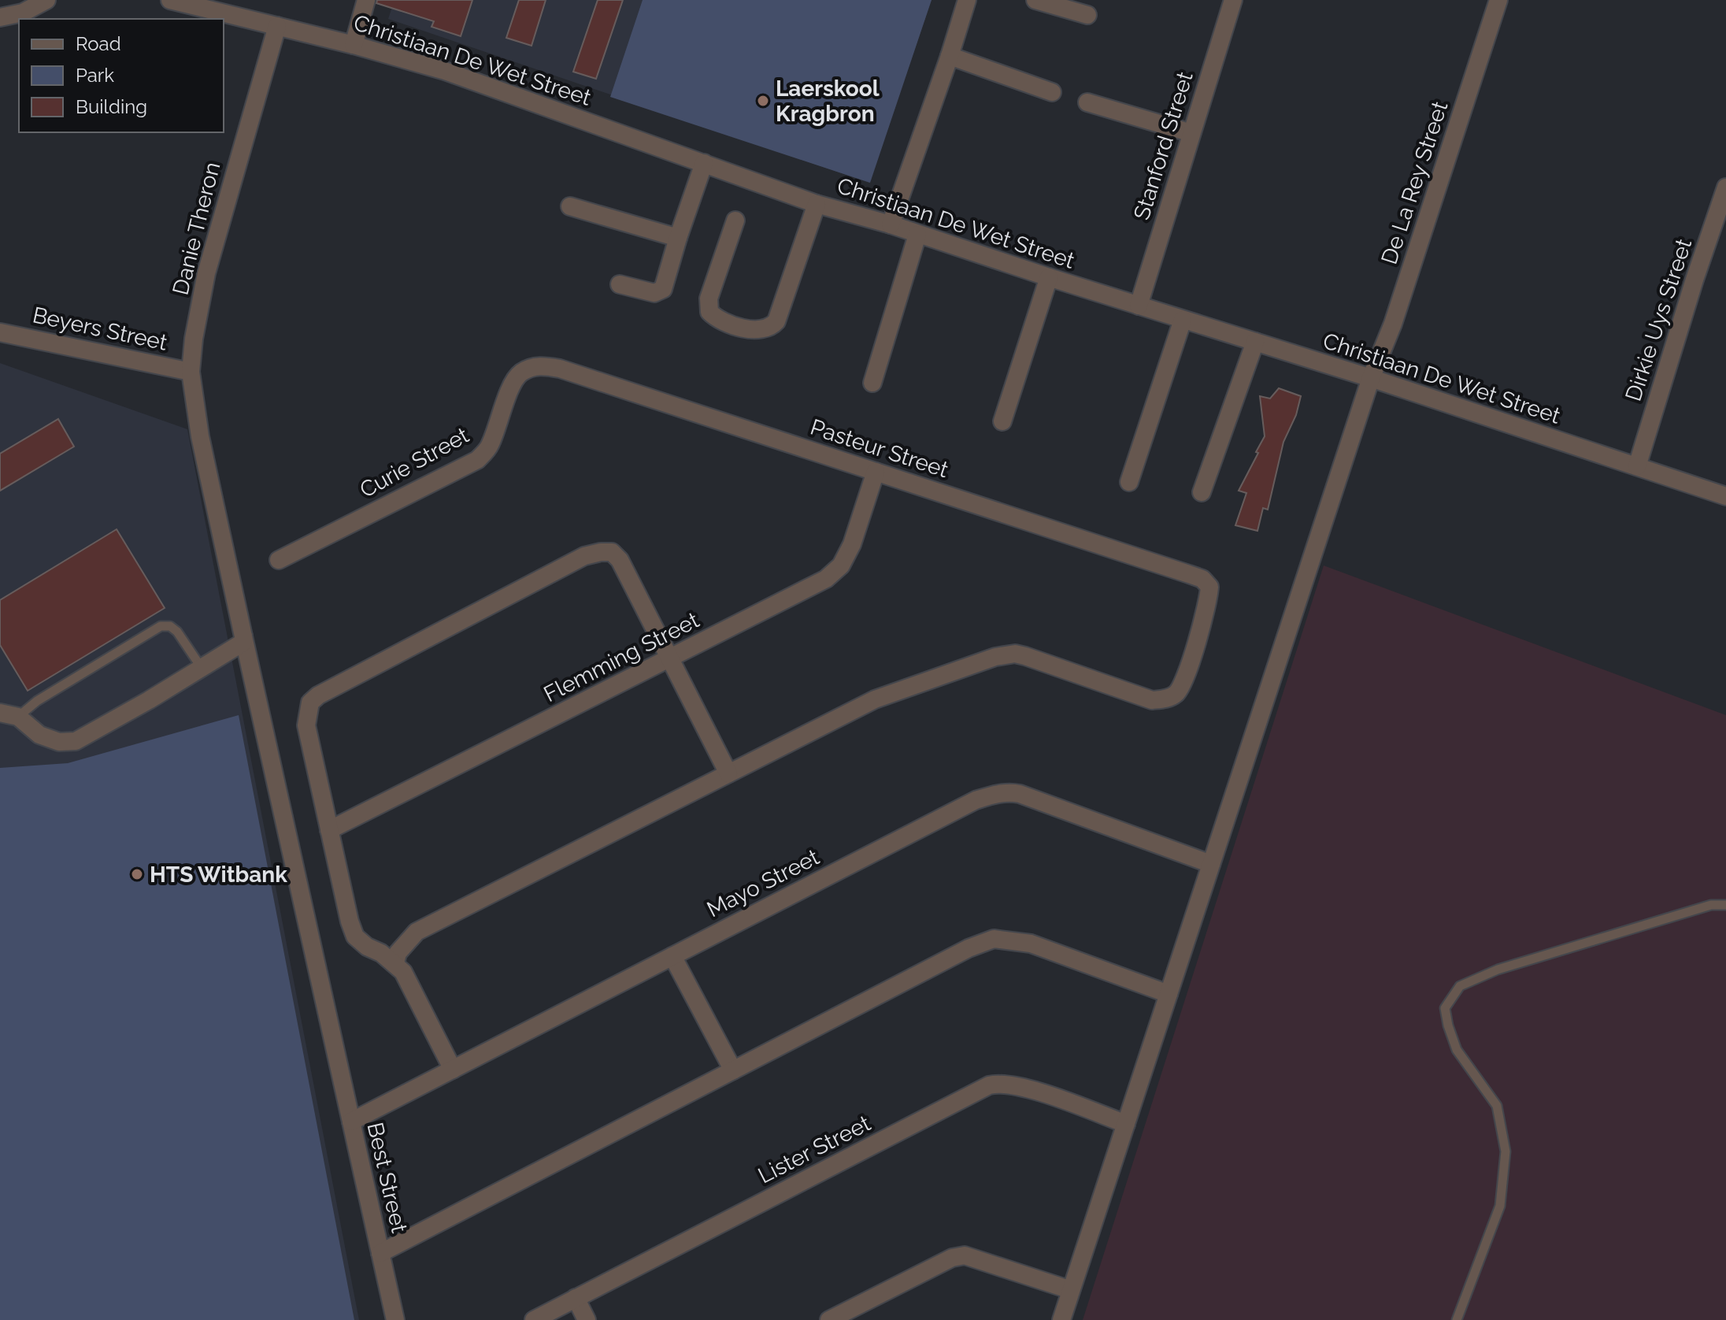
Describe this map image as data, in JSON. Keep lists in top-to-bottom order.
{
  "streets": {
    "street": [
      "Christiaan De Wet Street",
      "Stanford Street",
      "De La Rey Street",
      "Danie Theron",
      "Dirkie Uys Street",
      "Beyers Street",
      "Pasteur Street",
      "Curie Street",
      "Flemming Street",
      "Mayo Street",
      "Lister Street",
      "Best Street"
    ]
  },
  "crossings": [
    ["Christiaan De Wet Street", "Stanford Street"],
    ["Christiaan De Wet Street", "De La Rey Street"],
    ["Christiaan De Wet Street", "Danie Theron"],
    ["Christiaan De Wet Street", "Dirkie Uys Street"],
    ["De La Rey Street", "Mayo Street"],
    ["De La Rey Street", "Lister Street"],
    ["Danie Theron", "Beyers Street"],
    ["Danie Theron", "Best Street"],
    ["Pasteur Street", "Curie Street"],
    ["Pasteur Street", "Flemming Street"],
    ["Mayo Street", "Best Street"]
  ],
  "places": ["Laerskool Kragbron", "HTS Witbank"],
  "legend": ["Road", "Park", "Building"]
}
